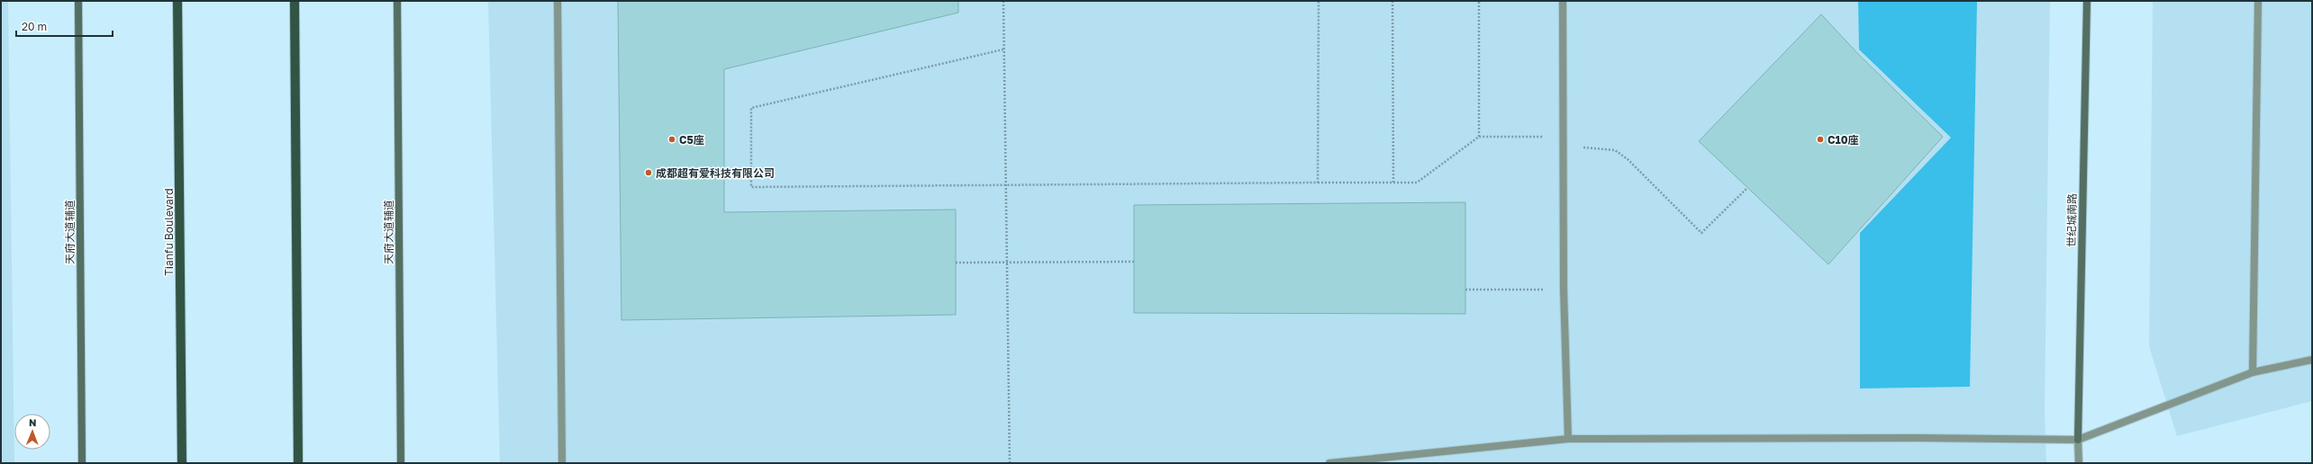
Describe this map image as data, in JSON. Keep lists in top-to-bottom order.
{
  "streets": {
    "main road": ["Tianfu Boulevard"],
    "street": ["世纪城南路", "天府大道辅道"]
  },
  "places": ["C5座", "C10座", "成都超有爱科技有限公司"],
  "scale_bar": "20 m",
  "north": "top"
}
